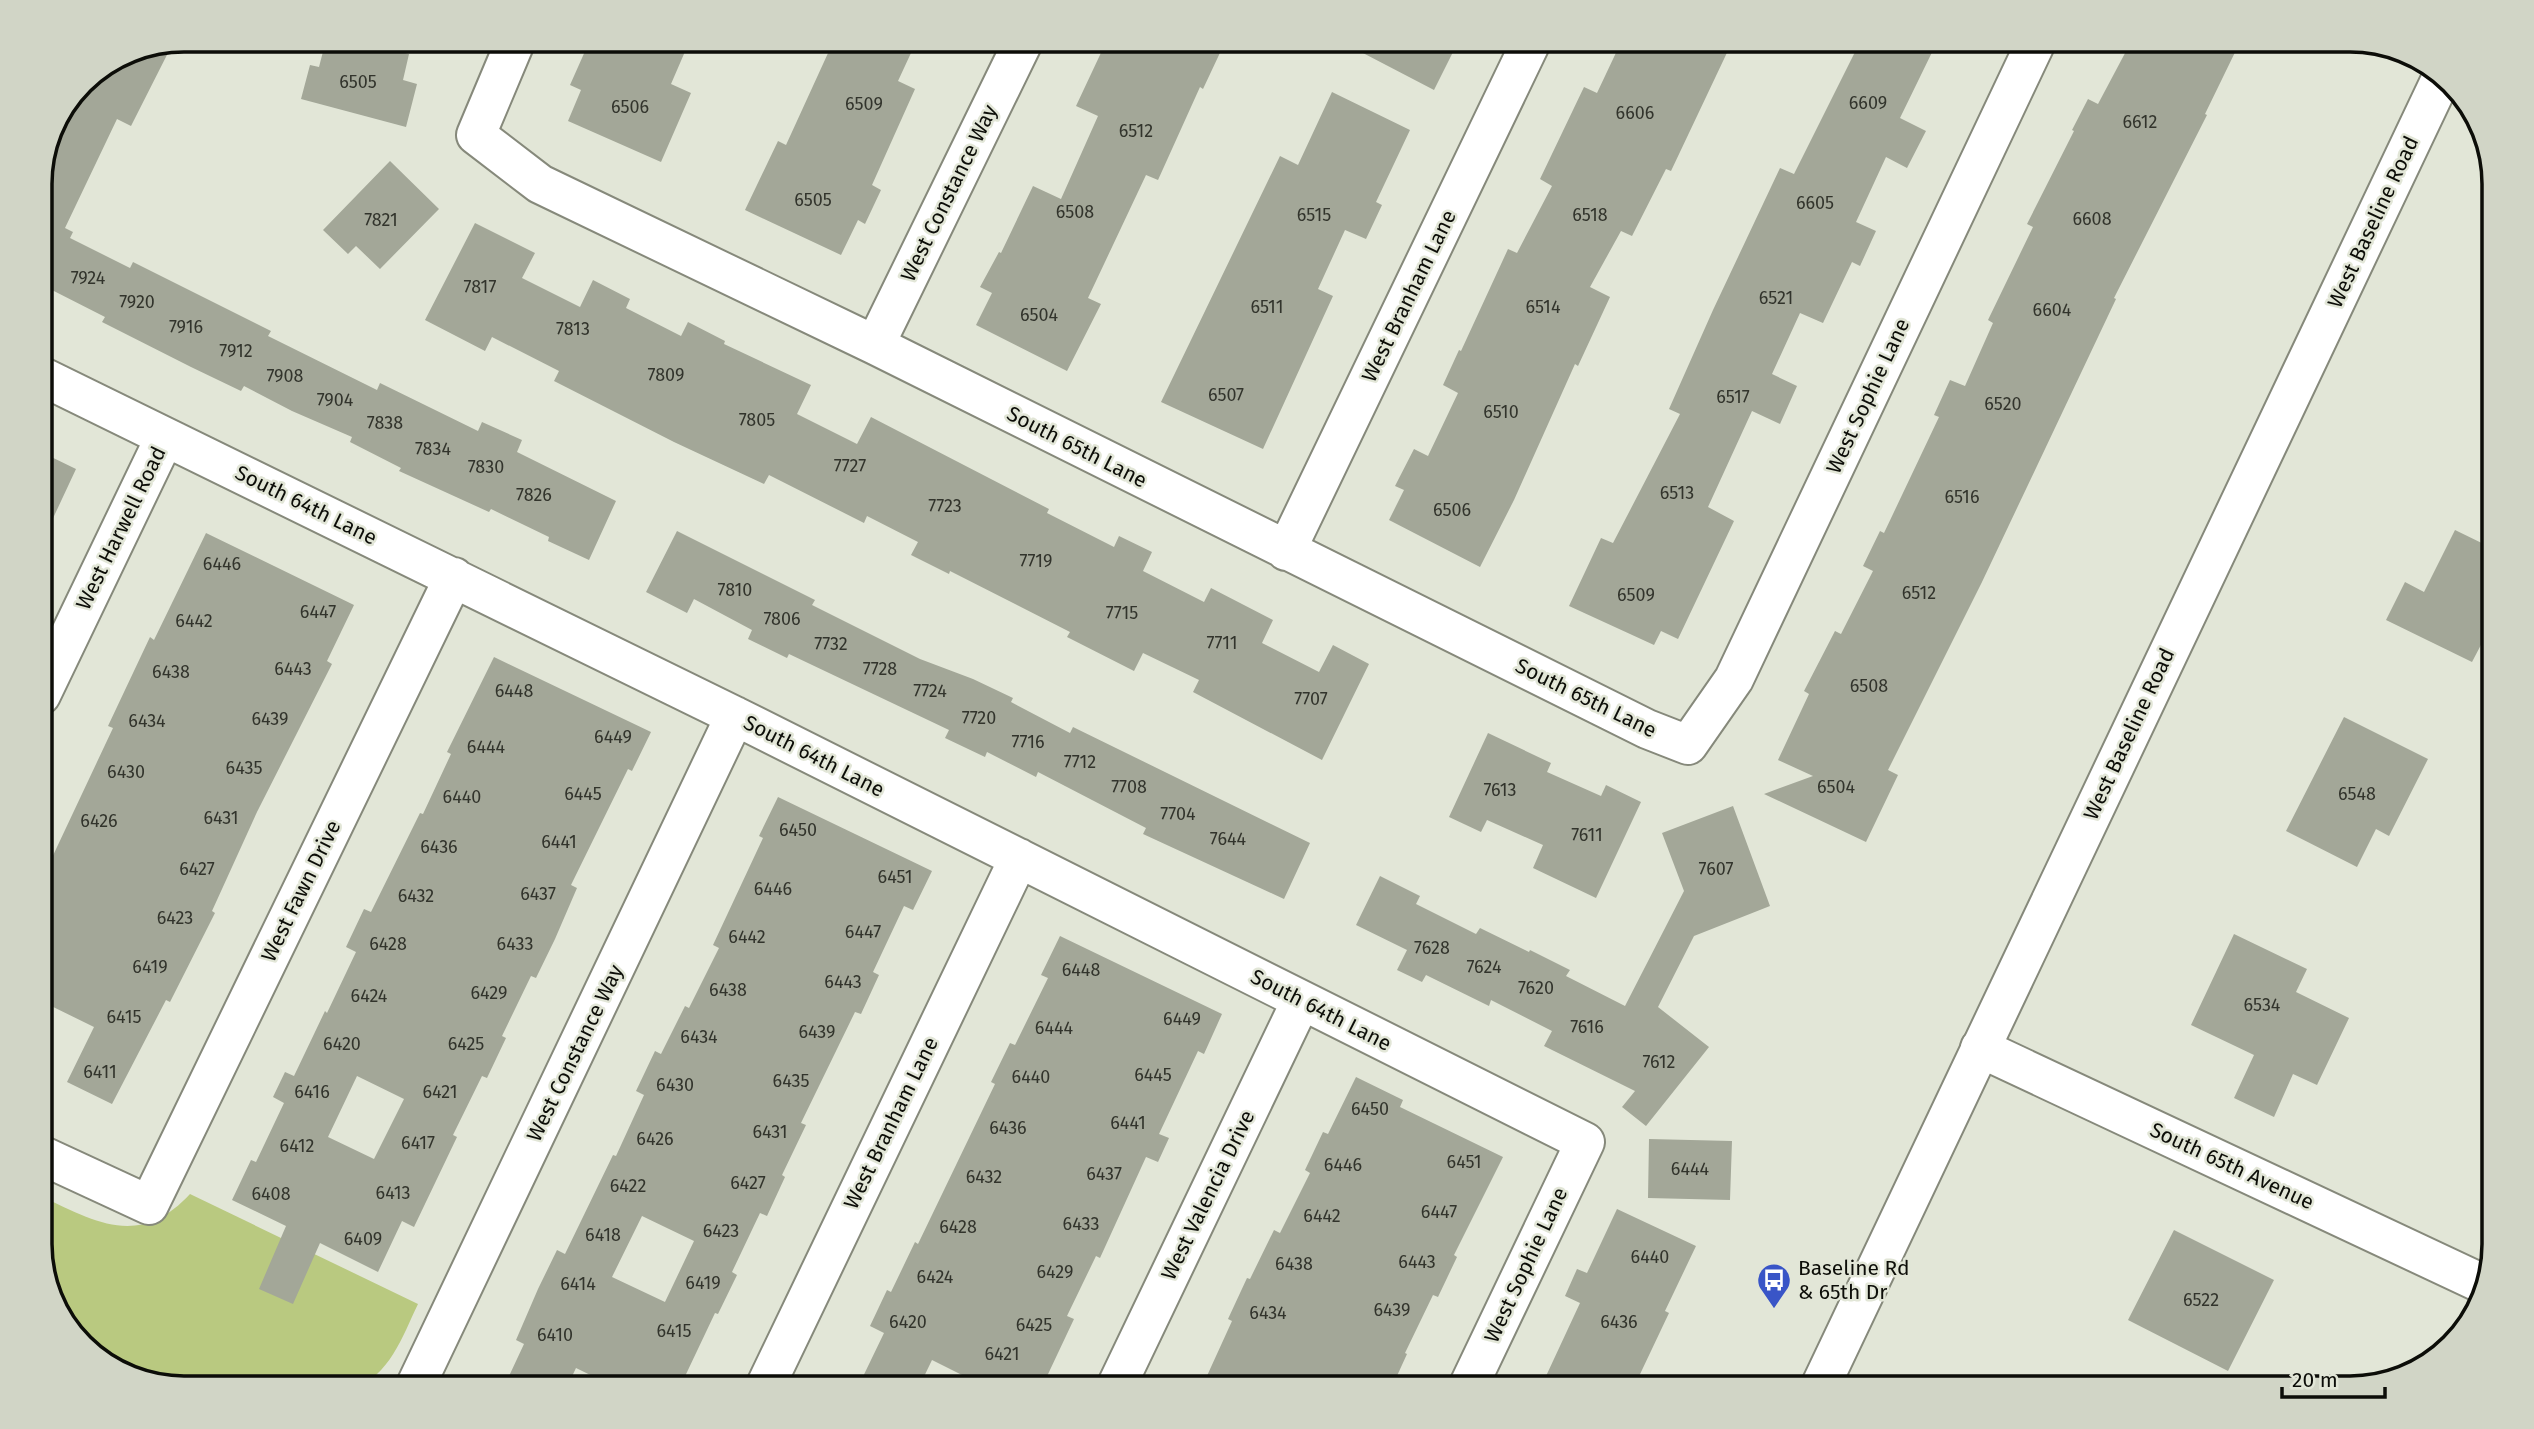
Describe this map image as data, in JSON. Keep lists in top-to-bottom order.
{
  "streets": {
    "street": [
      "West Constance Way",
      "West Baseline Road",
      "West Branham Lane",
      "West Sophie Lane",
      "South 65th Lane",
      "South 64th Lane",
      "West Harwell Road",
      "West Fawn Drive",
      "South 65th Avenue",
      "West Valencia Drive"
    ]
  },
  "crossings": [
    ["West Constance Way", "South 65th Lane"],
    ["West Constance Way", "South 64th Lane"],
    ["West Baseline Road", "South 65th Avenue"],
    ["West Branham Lane", "South 65th Lane"],
    ["West Branham Lane", "South 64th Lane"],
    ["West Sophie Lane", "South 65th Lane"],
    ["West Sophie Lane", "South 64th Lane"],
    ["South 64th Lane", "West Harwell Road"],
    ["South 64th Lane", "West Fawn Drive"],
    ["South 64th Lane", "West Valencia Drive"]
  ],
  "places": {
    "bus stop": ["Baseline Rd & 65th Dr"]
  },
  "house_numbers": [
    "6505",
    "6609",
    "6509",
    "6506",
    "6606",
    "6612",
    "6512",
    "6505",
    "6605",
    "6508",
    "6515",
    "6518",
    "6608",
    "7821",
    "7924",
    "7817",
    "6521",
    "7920",
    "6511",
    "6514",
    "6604",
    "6504",
    "7916",
    "7813",
    "7912",
    "7809",
    "7908",
    "6507",
    "6517",
    "7904",
    "6520",
    "6510",
    "7805",
    "7838",
    "7834",
    "7727",
    "7830",
    "6513",
    "7826",
    "6516",
    "7723",
    "6506",
    "7719",
    "6446",
    "7810",
    "6512",
    "6509",
    "6447",
    "7715",
    "7806",
    "6442",
    "7711",
    "7732",
    "6443",
    "7728",
    "6438",
    "6508",
    "6448",
    "7724",
    "7707",
    "7720",
    "6439",
    "6434",
    "6449",
    "7716",
    "6444",
    "7712",
    "6435",
    "6430",
    "7708",
    "6504",
    "7613",
    "6445",
    "6548",
    "6440",
    "7704",
    "6431",
    "6426",
    "6450",
    "7611",
    "7644",
    "6441",
    "6436",
    "6427",
    "7607",
    "6451",
    "6446",
    "6437",
    "6432",
    "6423",
    "6447",
    "6442",
    "6428",
    "6433",
    "7628",
    "6419",
    "7624",
    "6448",
    "6443",
    "7620",
    "6438",
    "6429",
    "6424",
    "6534",
    "6415",
    "6449",
    "7616",
    "6444",
    "6439",
    "6434",
    "6420",
    "6425",
    "7612",
    "6411",
    "6445",
    "6440",
    "6435",
    "6430",
    "6416",
    "6421",
    "6450",
    "6441",
    "6436",
    "6431",
    "6426",
    "6417",
    "6412",
    "6451",
    "6446",
    "6444",
    "6437",
    "6432",
    "6427",
    "6422",
    "6413",
    "6408",
    "6447",
    "6442",
    "6433",
    "6428",
    "6423",
    "6418",
    "6409",
    "6440",
    "6443",
    "6438",
    "6429",
    "6424",
    "6419",
    "6414",
    "6522",
    "6439",
    "6434",
    "6420",
    "6436",
    "6425",
    "6415",
    "6410",
    "6421"
  ],
  "scale_bar": "20 m"
}
